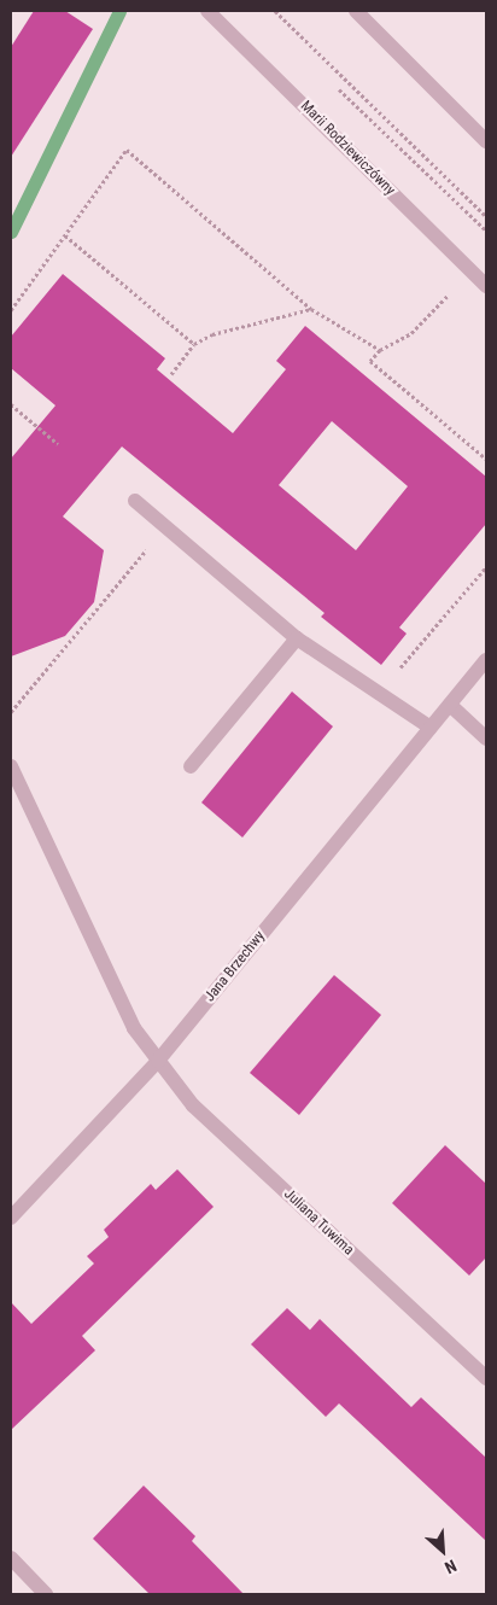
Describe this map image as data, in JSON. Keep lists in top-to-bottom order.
{
  "streets": {
    "street": ["Marii Rodziewiczówny", "Jana Brzechwy", "Juliana Tuwima"]
  },
  "crossings": [
    ["Jana Brzechwy", "Juliana Tuwima"]
  ],
  "north": "bottom right"
}
